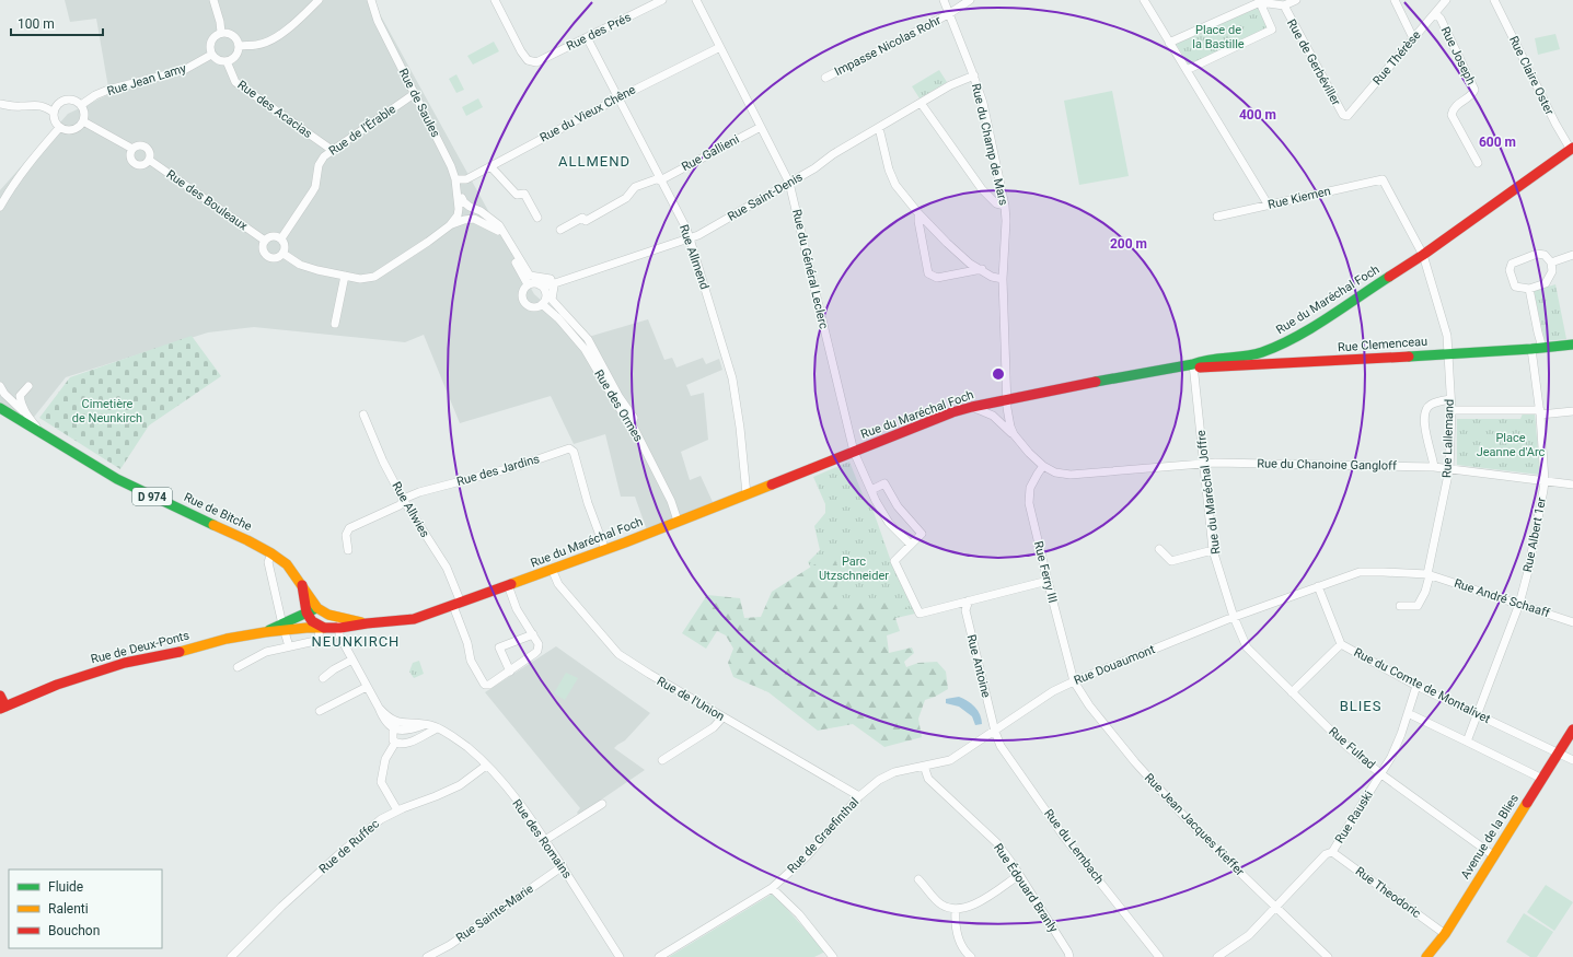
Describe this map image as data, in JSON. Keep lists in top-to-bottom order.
{
  "streets": {
    "main road": [
      "Rue du Maréchal Foch",
      "Rue Clemenceau",
      "D 974",
      "Rue de Bitche",
      "Rue de Deux-Ponts",
      "Avenue de la Blies"
    ],
    "street": [
      "Rue des Prés",
      "Impasse Nicolas Rohr",
      "Rue Joseph",
      "Rue Thérèse",
      "Rue de Gerbéviller",
      "Rue Claire Oster",
      "Rue Jean Lamy",
      "Rue de Saules",
      "Rue des Acacias",
      "Rue du Vieux Chêne",
      "Rue de l'Érable",
      "Rue du Champ de Mars",
      "Rue Gallieni",
      "Rue Saint-Denis",
      "Rue Kiemen",
      "Rue des Bouleaux",
      "Rue Allmend",
      "Rue du Général Leclerc",
      "Rue des Ormes",
      "Rue Lallemand",
      "Rue du Chanoine Gangloff",
      "Rue des Jardins",
      "Rue du Maréchal Joffre",
      "Rue Allwies",
      "Rue Albert 1er",
      "Rue Ferry III",
      "Rue André Schaaff",
      "Rue Douaumont",
      "Rue Antoine",
      "Rue du Comte de Montalivet",
      "Rue de l'Union",
      "Rue Fulrad",
      "Rue Rauski",
      "Rue Jean Jacques Kieffer",
      "Rue de Graefinthal",
      "Rue des Romains",
      "Rue de Ruffec",
      "Rue du Lembach",
      "Rue Édouard Branly",
      "Rue Theodoric",
      "Rue Sainte-Marie"
    ]
  },
  "crossings": [
    ["Rue des Prés", "Rue Allmend"],
    ["Impasse Nicolas Rohr", "Rue du Champ de Mars"],
    ["Rue Joseph", "Rue Thérèse"],
    ["Rue Thérèse", "Rue de Gerbéviller"],
    ["Rue Claire Oster", "Rue du Maréchal Foch"],
    ["Rue Jean Lamy", "Rue des Acacias"],
    ["Rue Jean Lamy", "Rue des Bouleaux"],
    ["Rue de Saules", "Rue du Vieux Chêne"],
    ["Rue de Saules", "Rue de l'Érable"],
    ["Rue des Acacias", "Rue de l'Érable"],
    ["Rue du Vieux Chêne", "Rue Allmend"],
    ["Rue du Vieux Chêne", "Rue du Général Leclerc"],
    ["Rue de l'Érable", "Rue des Bouleaux"],
    ["Rue du Champ de Mars", "Rue Saint-Denis"],
    ["Rue du Champ de Mars", "Rue du Maréchal Foch"],
    ["Rue Gallieni", "Rue Allmend"],
    ["Rue Gallieni", "Rue du Général Leclerc"],
    ["Rue Saint-Denis", "Rue Allmend"],
    ["Rue Saint-Denis", "Rue du Général Leclerc"],
    ["Rue Saint-Denis", "Rue des Ormes"],
    ["Rue Kiemen", "Rue du Maréchal Foch"],
    ["Rue Kiemen", "Rue Lallemand"],
    ["Rue Allmend", "Rue du Maréchal Foch"],
    ["Rue du Général Leclerc", "Rue du Maréchal Foch"],
    ["Rue du Maréchal Foch", "Rue Clemenceau"],
    ["Rue du Maréchal Foch", "Rue des Ormes"],
    ["Rue du Maréchal Foch", "Rue Lallemand"],
    ["Rue du Maréchal Foch", "Rue des Jardins"],
    ["Rue du Maréchal Foch", "Rue du Maréchal Joffre"],
    ["Rue du Maréchal Foch", "Rue Allwies"],
    ["Rue du Maréchal Foch", "Rue de Bitche"],
    ["Rue du Maréchal Foch", "Rue de Deux-Ponts"],
    ["Rue du Maréchal Foch", "Rue de l'Union"],
    ["Rue du Maréchal Foch", "Rue des Romains"],
    ["Rue Clemenceau", "Rue Lallemand"],
    ["Rue Clemenceau", "Rue du Maréchal Joffre"],
    ["Rue Clemenceau", "Rue Albert 1er"],
    ["Rue Lallemand", "Rue du Chanoine Gangloff"],
    ["Rue Lallemand", "Rue André Schaaff"],
    ["Rue du Chanoine Gangloff", "Rue du Maréchal Joffre"],
    ["Rue du Chanoine Gangloff", "Rue Albert 1er"],
    ["Rue du Chanoine Gangloff", "Rue Ferry III"],
    ["Rue des Jardins", "Rue Allwies"],
    ["Rue du Maréchal Joffre", "Rue Douaumont"],
    ["Rue du Maréchal Joffre", "Rue Fulrad"],
    ["Rue de Bitche", "Rue de Deux-Ponts"],
    ["Rue Albert 1er", "Rue André Schaaff"],
    ["Rue Albert 1er", "Rue du Comte de Montalivet"],
    ["Rue Ferry III", "Rue Douaumont"],
    ["Rue Ferry III", "Rue Jean Jacques Kieffer"],
    ["Rue André Schaaff", "Rue Douaumont"],
    ["Rue André Schaaff", "Rue du Comte de Montalivet"],
    ["Rue Douaumont", "Rue Antoine"],
    ["Rue Douaumont", "Rue du Comte de Montalivet"],
    ["Rue Douaumont", "Rue Fulrad"],
    ["Rue Douaumont", "Rue Jean Jacques Kieffer"],
    ["Rue Douaumont", "Rue de Graefinthal"],
    ["Rue Douaumont", "Rue du Lembach"],
    ["Rue Douaumont", "Rue Édouard Branly"],
    ["Rue Antoine", "Rue du Lembach"],
    ["Rue du Comte de Montalivet", "Rue Rauski"],
    ["Rue du Comte de Montalivet", "Avenue de la Blies"],
    ["Rue de l'Union", "Rue de Graefinthal"],
    ["Rue Fulrad", "Rue Rauski"],
    ["Rue Fulrad", "Avenue de la Blies"],
    ["Rue Rauski", "Rue Jean Jacques Kieffer"],
    ["Rue Rauski", "Rue Theodoric"],
    ["Rue de Graefinthal", "Rue Édouard Branly"],
    ["Avenue de la Blies", "Rue Theodoric"],
    ["Rue des Romains", "Rue de Ruffec"],
    ["Rue des Romains", "Rue Sainte-Marie"]
  ],
  "districts": ["ALLMEND", "NEUNKIRCH", "BLIES"],
  "parks": [
    "Place de la Bastille",
    "Cimetière de Neunkirch",
    "Place Jeanne d'Arc",
    "Parc Utzschneider"
  ],
  "legend": ["Fluide", "Ralenti", "Bouchon"],
  "scale_bar": "100 m",
  "rings": ["400 m", "600 m", "200 m"]
}
